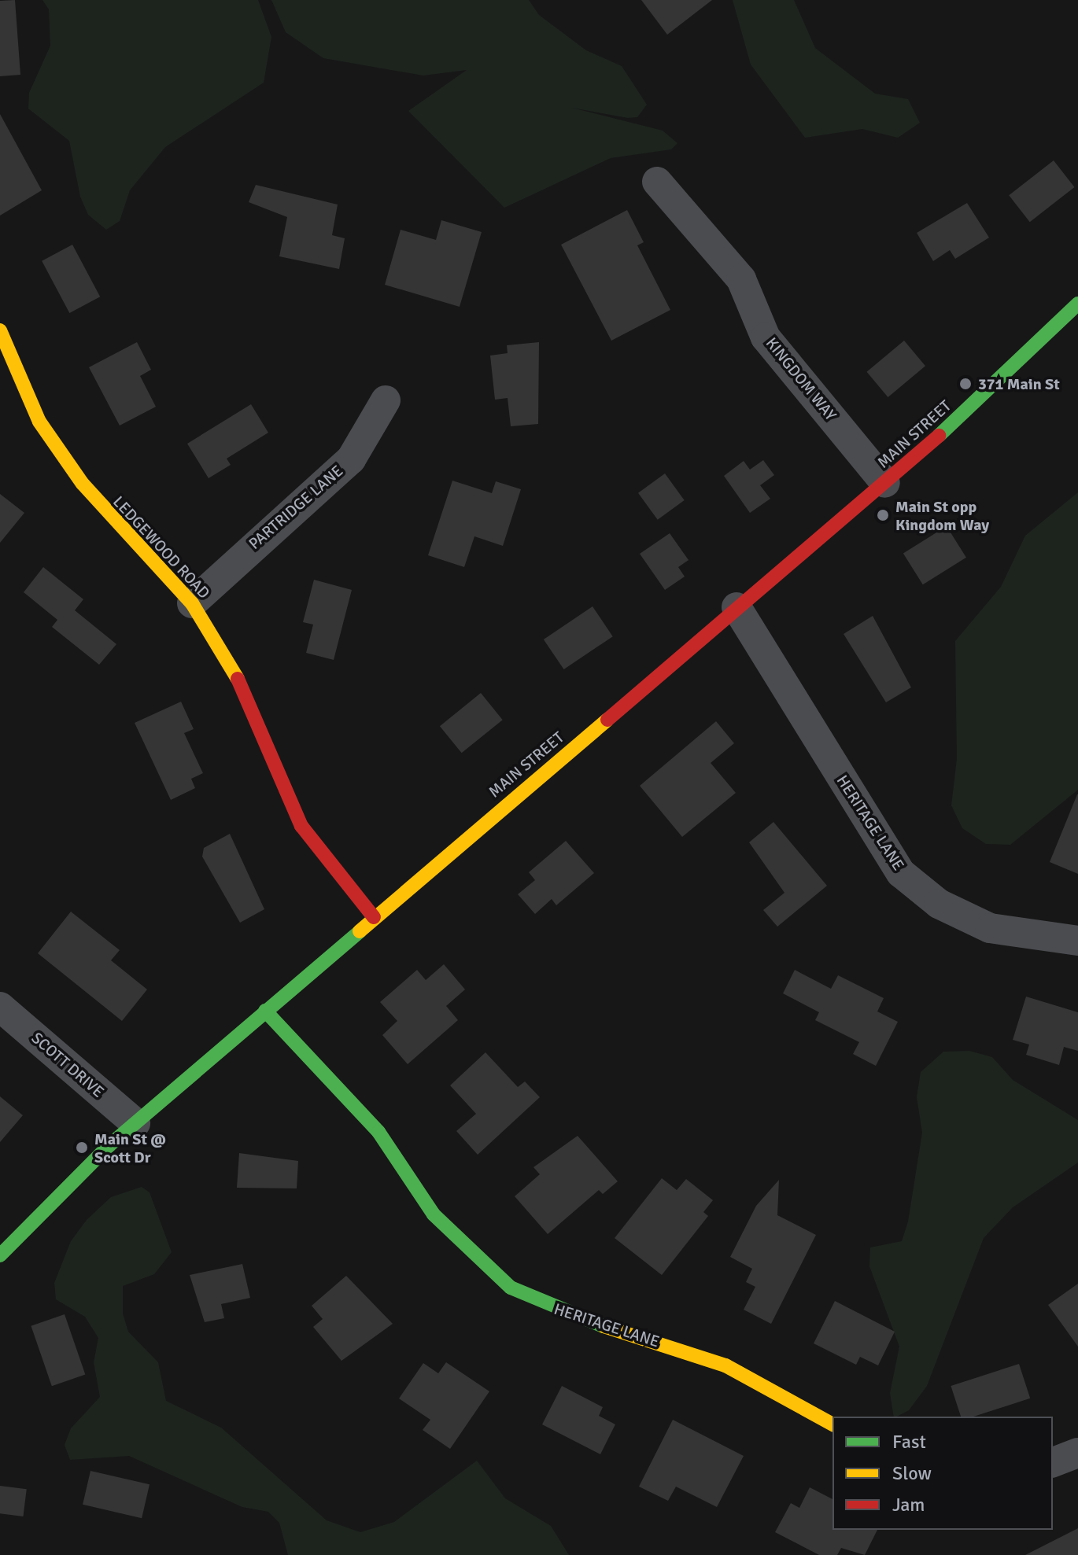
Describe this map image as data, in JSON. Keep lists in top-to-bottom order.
{
  "streets": {
    "main road": ["MAIN STREET", "LEDGEWOOD ROAD", "HERITAGE LANE"],
    "street": ["KINGDOM WAY", "PARTRIDGE LANE", "SCOTT DRIVE"]
  },
  "crossings": [
    ["KINGDOM WAY", "MAIN STREET"],
    ["MAIN STREET", "LEDGEWOOD ROAD"],
    ["MAIN STREET", "HERITAGE LANE"],
    ["MAIN STREET", "SCOTT DRIVE"],
    ["PARTRIDGE LANE", "LEDGEWOOD ROAD"]
  ],
  "places": ["371 Main St", "Main St opp Kingdom Way", "Main St @ Scott Dr"],
  "legend": ["Fast", "Slow", "Jam"]
}
